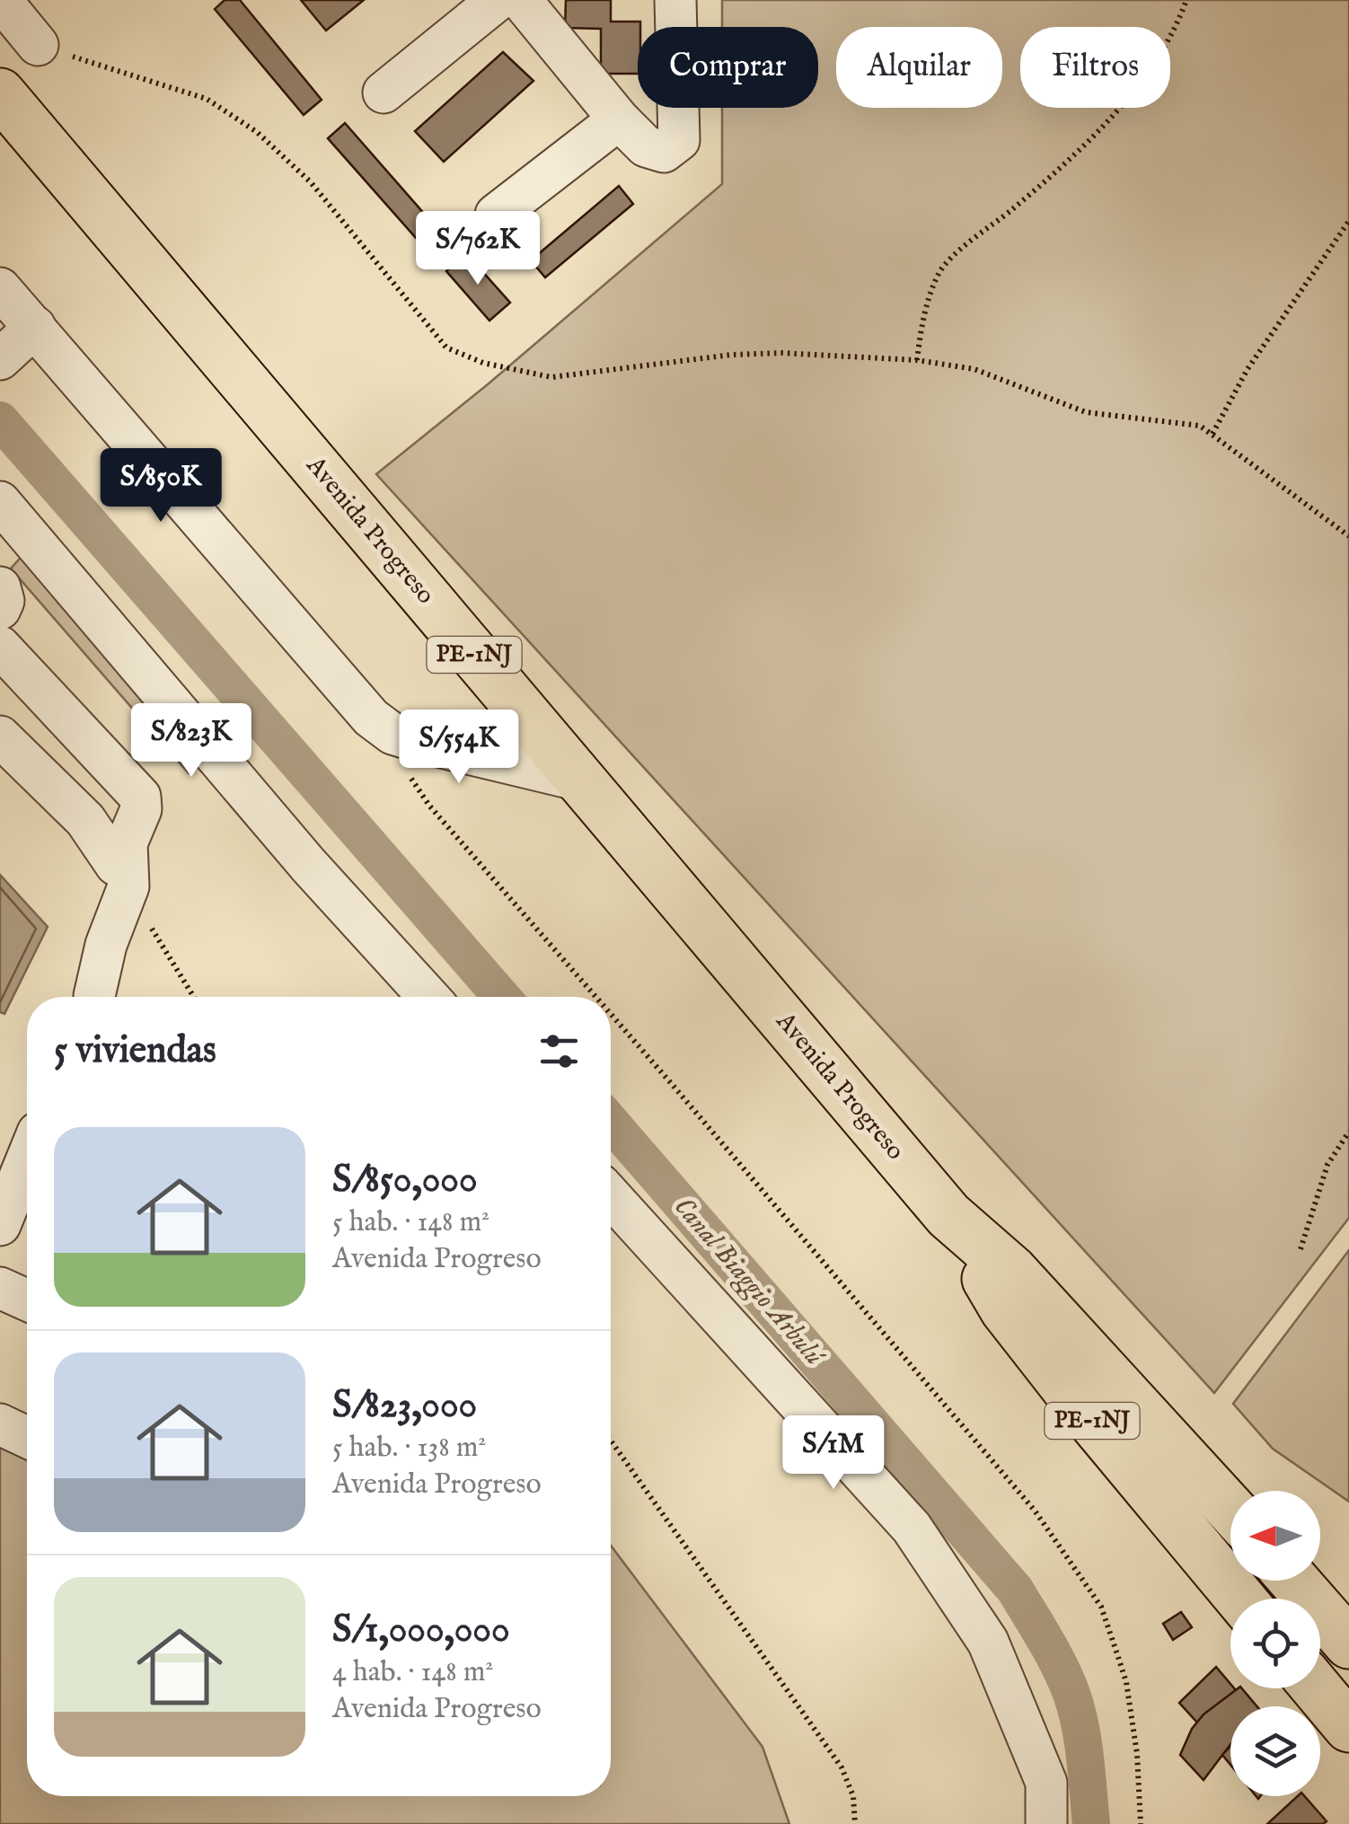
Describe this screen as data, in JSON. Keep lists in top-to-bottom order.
{
  "streets": {
    "main road": ["Avenida Progreso", "PE-1NJ"]
  },
  "water": ["Canal Biaggio Arbulú"],
  "north": "left",
  "page": {
    "chip": ["Comprar", "Alquilar", "Filtros"],
    "price": [
      "S/762K",
      "S/850K",
      "S/823K",
      "S/554K",
      "S/1M"
    ],
    "heading": "5 viviendas",
    "list": [
      {
        "name": "S/850,000",
        "note": "5 hab. · 148 m² · Avenida Progreso"
      },
      {
        "name": "S/823,000",
        "note": "5 hab. · 138 m² · Avenida Progreso"
      },
      {
        "name": "S/1,000,000",
        "note": "4 hab. · 148 m² · Avenida Progreso"
      }
    ]
  }
}
